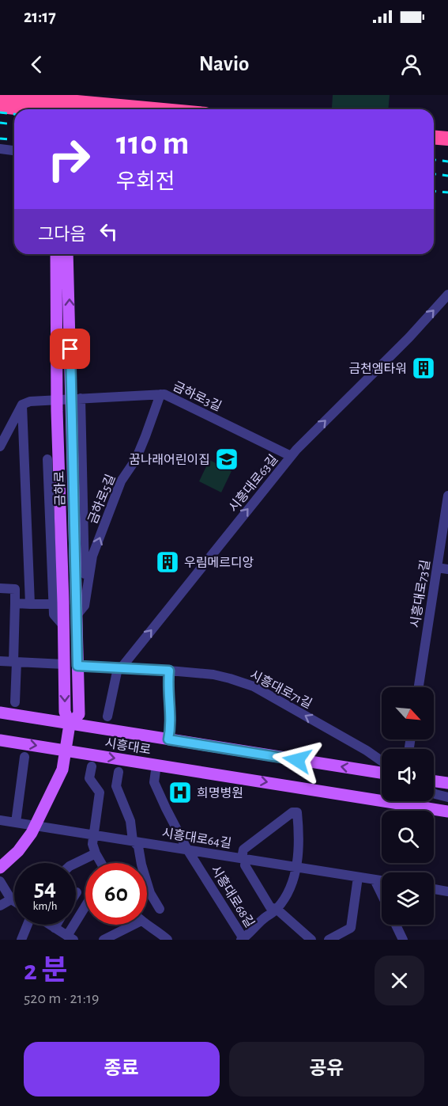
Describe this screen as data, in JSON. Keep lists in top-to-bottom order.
{
  "streets": {
    "main road": ["금하로", "시흥대로"],
    "street": [
      "금하로3길",
      "시흥대로63길",
      "금하로5길",
      "시흥대로73길",
      "시흥대로71길",
      "시흥대로64길",
      "시흥대로68길"
    ]
  },
  "crossings": [
    ["금하로3길", "시흥대로63길"],
    ["금하로3길", "금하로"],
    ["금하로3길", "금하로5길"],
    ["시흥대로63길", "시흥대로71길"],
    ["금하로", "금하로5길"],
    ["금하로", "시흥대로"],
    ["시흥대로", "시흥대로68길"],
    ["시흥대로64길", "시흥대로68길"]
  ],
  "one_way": ["시흥대로63길", "시흥대로71길"],
  "places": {
    "building": ["금천엠타워", "우림메르디앙"],
    "school or university": ["꿈나래어린이집"],
    "hospital": ["희명병원"]
  },
  "north": "bottom right",
  "page": {
    "status": "21:17",
    "header": "Navio",
    "turn": ["110 m", "우회전"],
    "then": "그다음",
    "speed": "54 km/h",
    "limit": "60",
    "heading": ["2 분", "520 m · 21:19"],
    "buttons": ["종료", "공유"]
  }
}
